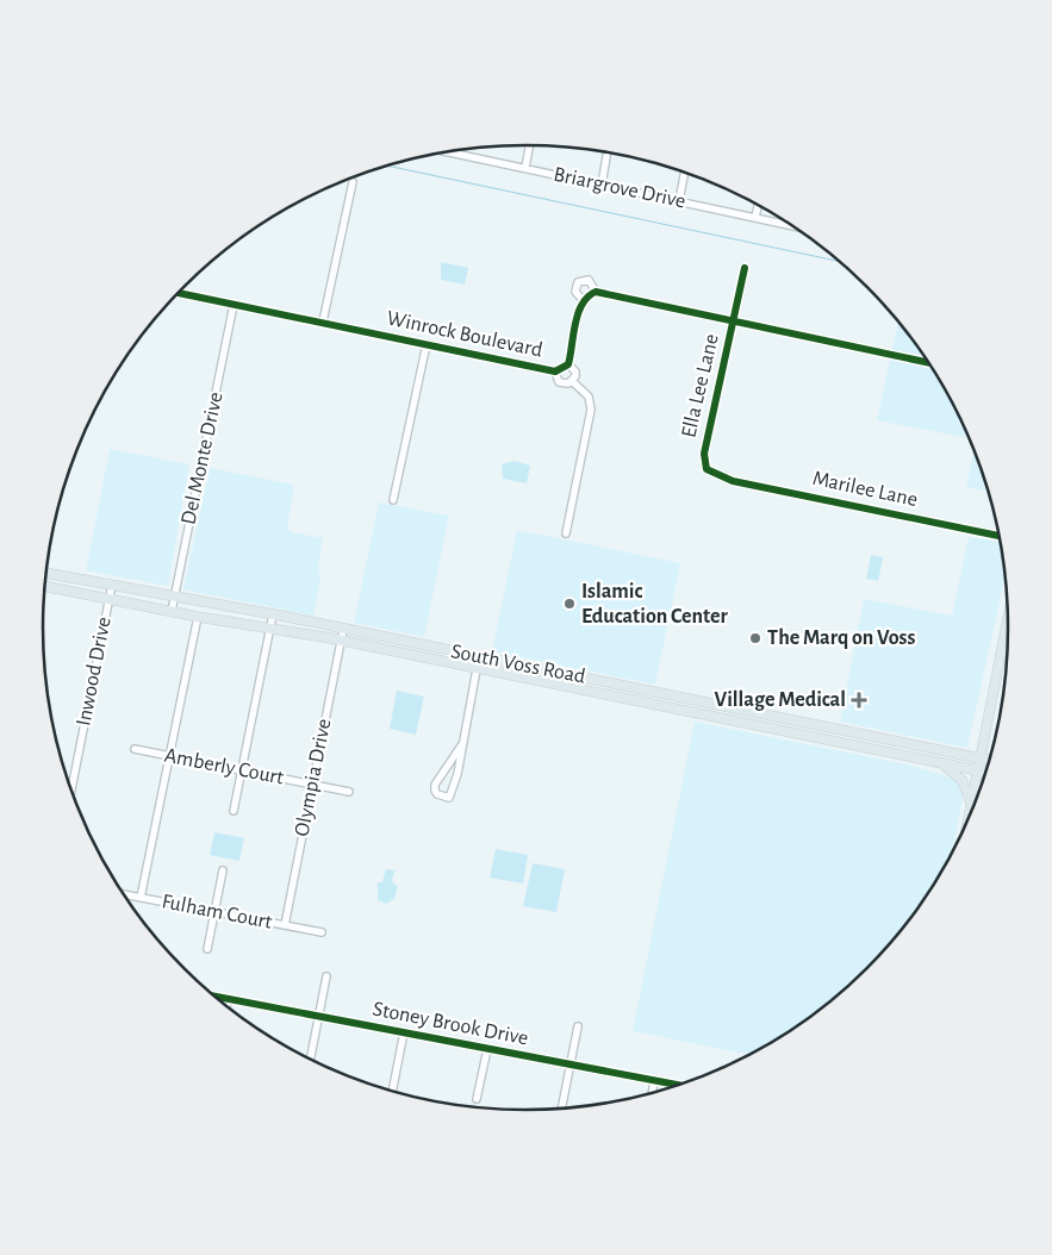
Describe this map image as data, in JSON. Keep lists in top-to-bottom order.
{
  "streets": {
    "main road": ["South Voss Road"],
    "street": [
      "Briargrove Drive",
      "Winrock Boulevard",
      "Ella Lee Lane",
      "Del Monte Drive",
      "Marilee Lane",
      "Inwood Drive",
      "Amberly Court",
      "Olympia Drive",
      "Fulham Court",
      "Stoney Brook Drive"
    ]
  },
  "crossings": [
    ["Winrock Boulevard", "Ella Lee Lane"],
    ["Winrock Boulevard", "Del Monte Drive"],
    ["Ella Lee Lane", "Marilee Lane"],
    ["Del Monte Drive", "South Voss Road"],
    ["South Voss Road", "Inwood Drive"],
    ["South Voss Road", "Olympia Drive"],
    ["Amberly Court", "Olympia Drive"],
    ["Olympia Drive", "Fulham Court"]
  ],
  "places": {
    "other": ["Islamic Education Center", "The Marq on Voss"],
    "health": ["Village Medical"]
  }
}
